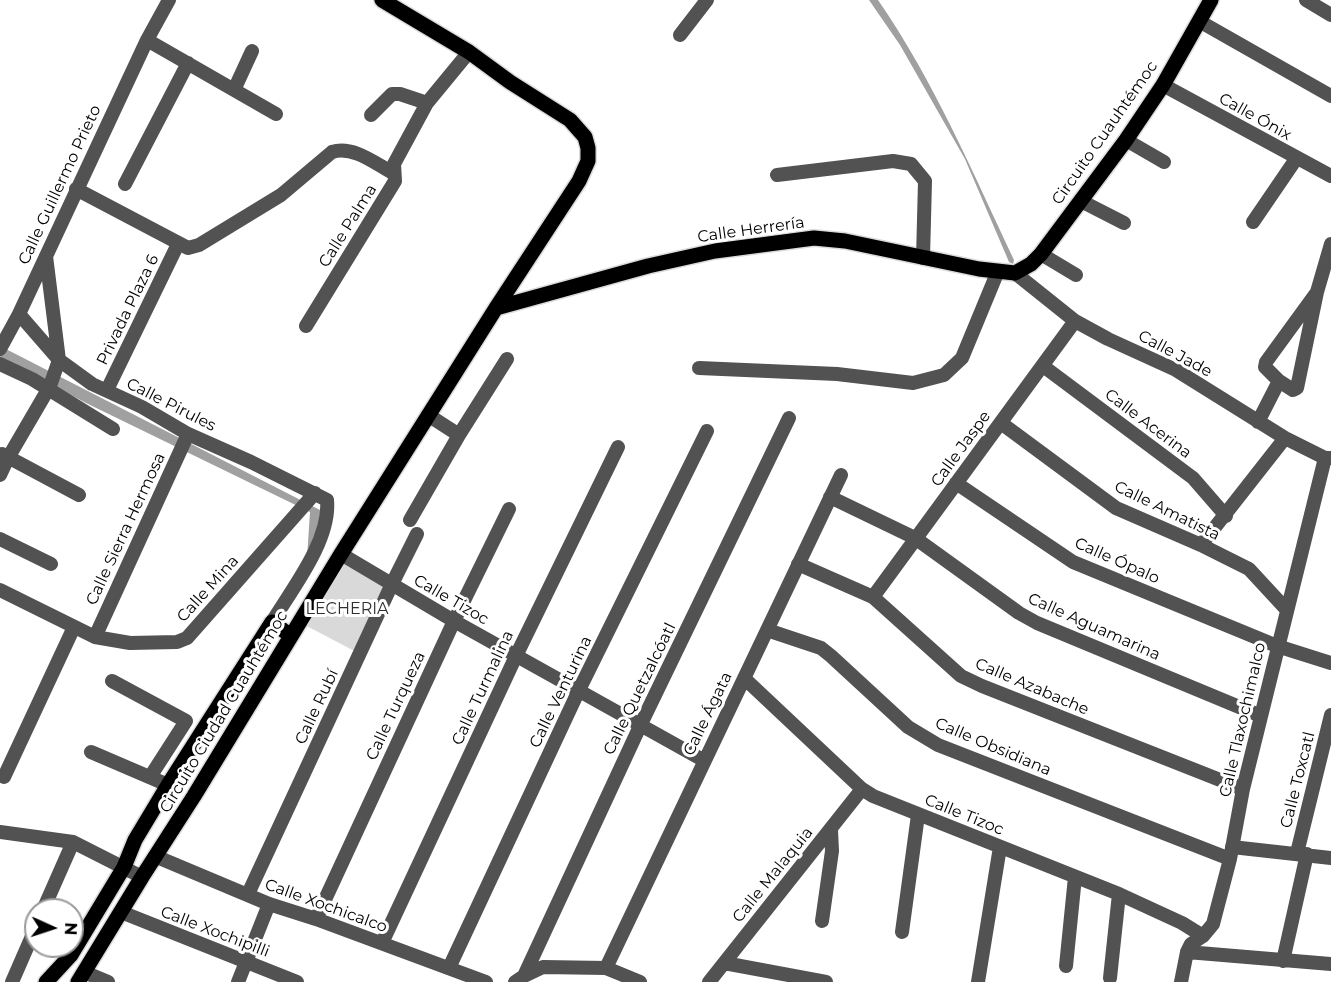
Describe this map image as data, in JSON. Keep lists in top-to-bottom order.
{
  "streets": {
    "main road": ["Circuito Cuauhtémoc", "Calle Herrería", "Circuito Ciudad Cuauhtémoc"],
    "street": [
      "Calle Ónix",
      "Calle Guillermo Prieto",
      "Calle Palma",
      "Privada Plaza 6",
      "Calle Jade",
      "Calle Pirules",
      "Calle Acerina",
      "Calle Jaspe",
      "Calle Amatista",
      "Calle Sierra Hermosa",
      "Calle Ópalo",
      "Calle Mina",
      "Calle Tizoc",
      "Calle Aguamarina",
      "Calle Azabache",
      "Calle Turmalina",
      "Calle Quetzalcóatl",
      "Calle Venturina",
      "Calle Turqueza",
      "Calle Rubí",
      "Calle Ágata",
      "Calle Tlaxochimalco",
      "Calle Obsidiana",
      "Calle Toxcatl",
      "Calle Malaquia",
      "Calle Xochicalco",
      "Calle Xochipilli"
    ]
  },
  "crossings": [
    ["Calle Ónix", "Circuito Cuauhtémoc"],
    ["Circuito Cuauhtémoc", "Calle Herrería"],
    ["Circuito Cuauhtémoc", "Calle Jade"],
    ["Calle Guillermo Prieto", "Calle Pirules"],
    ["Calle Palma", "Circuito Ciudad Cuauhtémoc"],
    ["Calle Herrería", "Calle Jade"],
    ["Calle Herrería", "Circuito Ciudad Cuauhtémoc"],
    ["Privada Plaza 6", "Calle Pirules"],
    ["Calle Jade", "Calle Jaspe"],
    ["Calle Jade", "Calle Tlaxochimalco"],
    ["Calle Pirules", "Calle Sierra Hermosa"],
    ["Calle Pirules", "Calle Mina"],
    ["Calle Acerina", "Calle Jaspe"],
    ["Calle Jaspe", "Calle Amatista"],
    ["Calle Jaspe", "Calle Ópalo"],
    ["Calle Jaspe", "Calle Aguamarina"],
    ["Calle Jaspe", "Calle Azabache"],
    ["Calle Amatista", "Calle Tlaxochimalco"],
    ["Calle Sierra Hermosa", "Calle Mina"],
    ["Calle Ópalo", "Calle Tlaxochimalco"],
    ["Calle Tizoc", "Calle Turmalina"],
    ["Calle Tizoc", "Calle Quetzalcóatl"],
    ["Calle Tizoc", "Calle Venturina"],
    ["Calle Tizoc", "Calle Turqueza"],
    ["Calle Tizoc", "Calle Rubí"],
    ["Calle Tizoc", "Circuito Ciudad Cuauhtémoc"],
    ["Calle Tizoc", "Calle Ágata"],
    ["Calle Tizoc", "Calle Tlaxochimalco"],
    ["Calle Tizoc", "Calle Malaquia"],
    ["Calle Aguamarina", "Calle Ágata"],
    ["Calle Aguamarina", "Calle Tlaxochimalco"],
    ["Calle Azabache", "Calle Ágata"],
    ["Calle Azabache", "Calle Tlaxochimalco"],
    ["Calle Turmalina", "Calle Xochicalco"],
    ["Calle Venturina", "Calle Xochicalco"],
    ["Calle Turqueza", "Calle Xochicalco"],
    ["Calle Rubí", "Calle Xochicalco"],
    ["Circuito Ciudad Cuauhtémoc", "Calle Xochicalco"],
    ["Circuito Ciudad Cuauhtémoc", "Calle Xochipilli"],
    ["Calle Ágata", "Calle Obsidiana"],
    ["Calle Tlaxochimalco", "Calle Obsidiana"],
    ["Calle Obsidiana", "Calle Toxcatl"]
  ],
  "parks": ["LECHERIA"],
  "north": "right"
}
